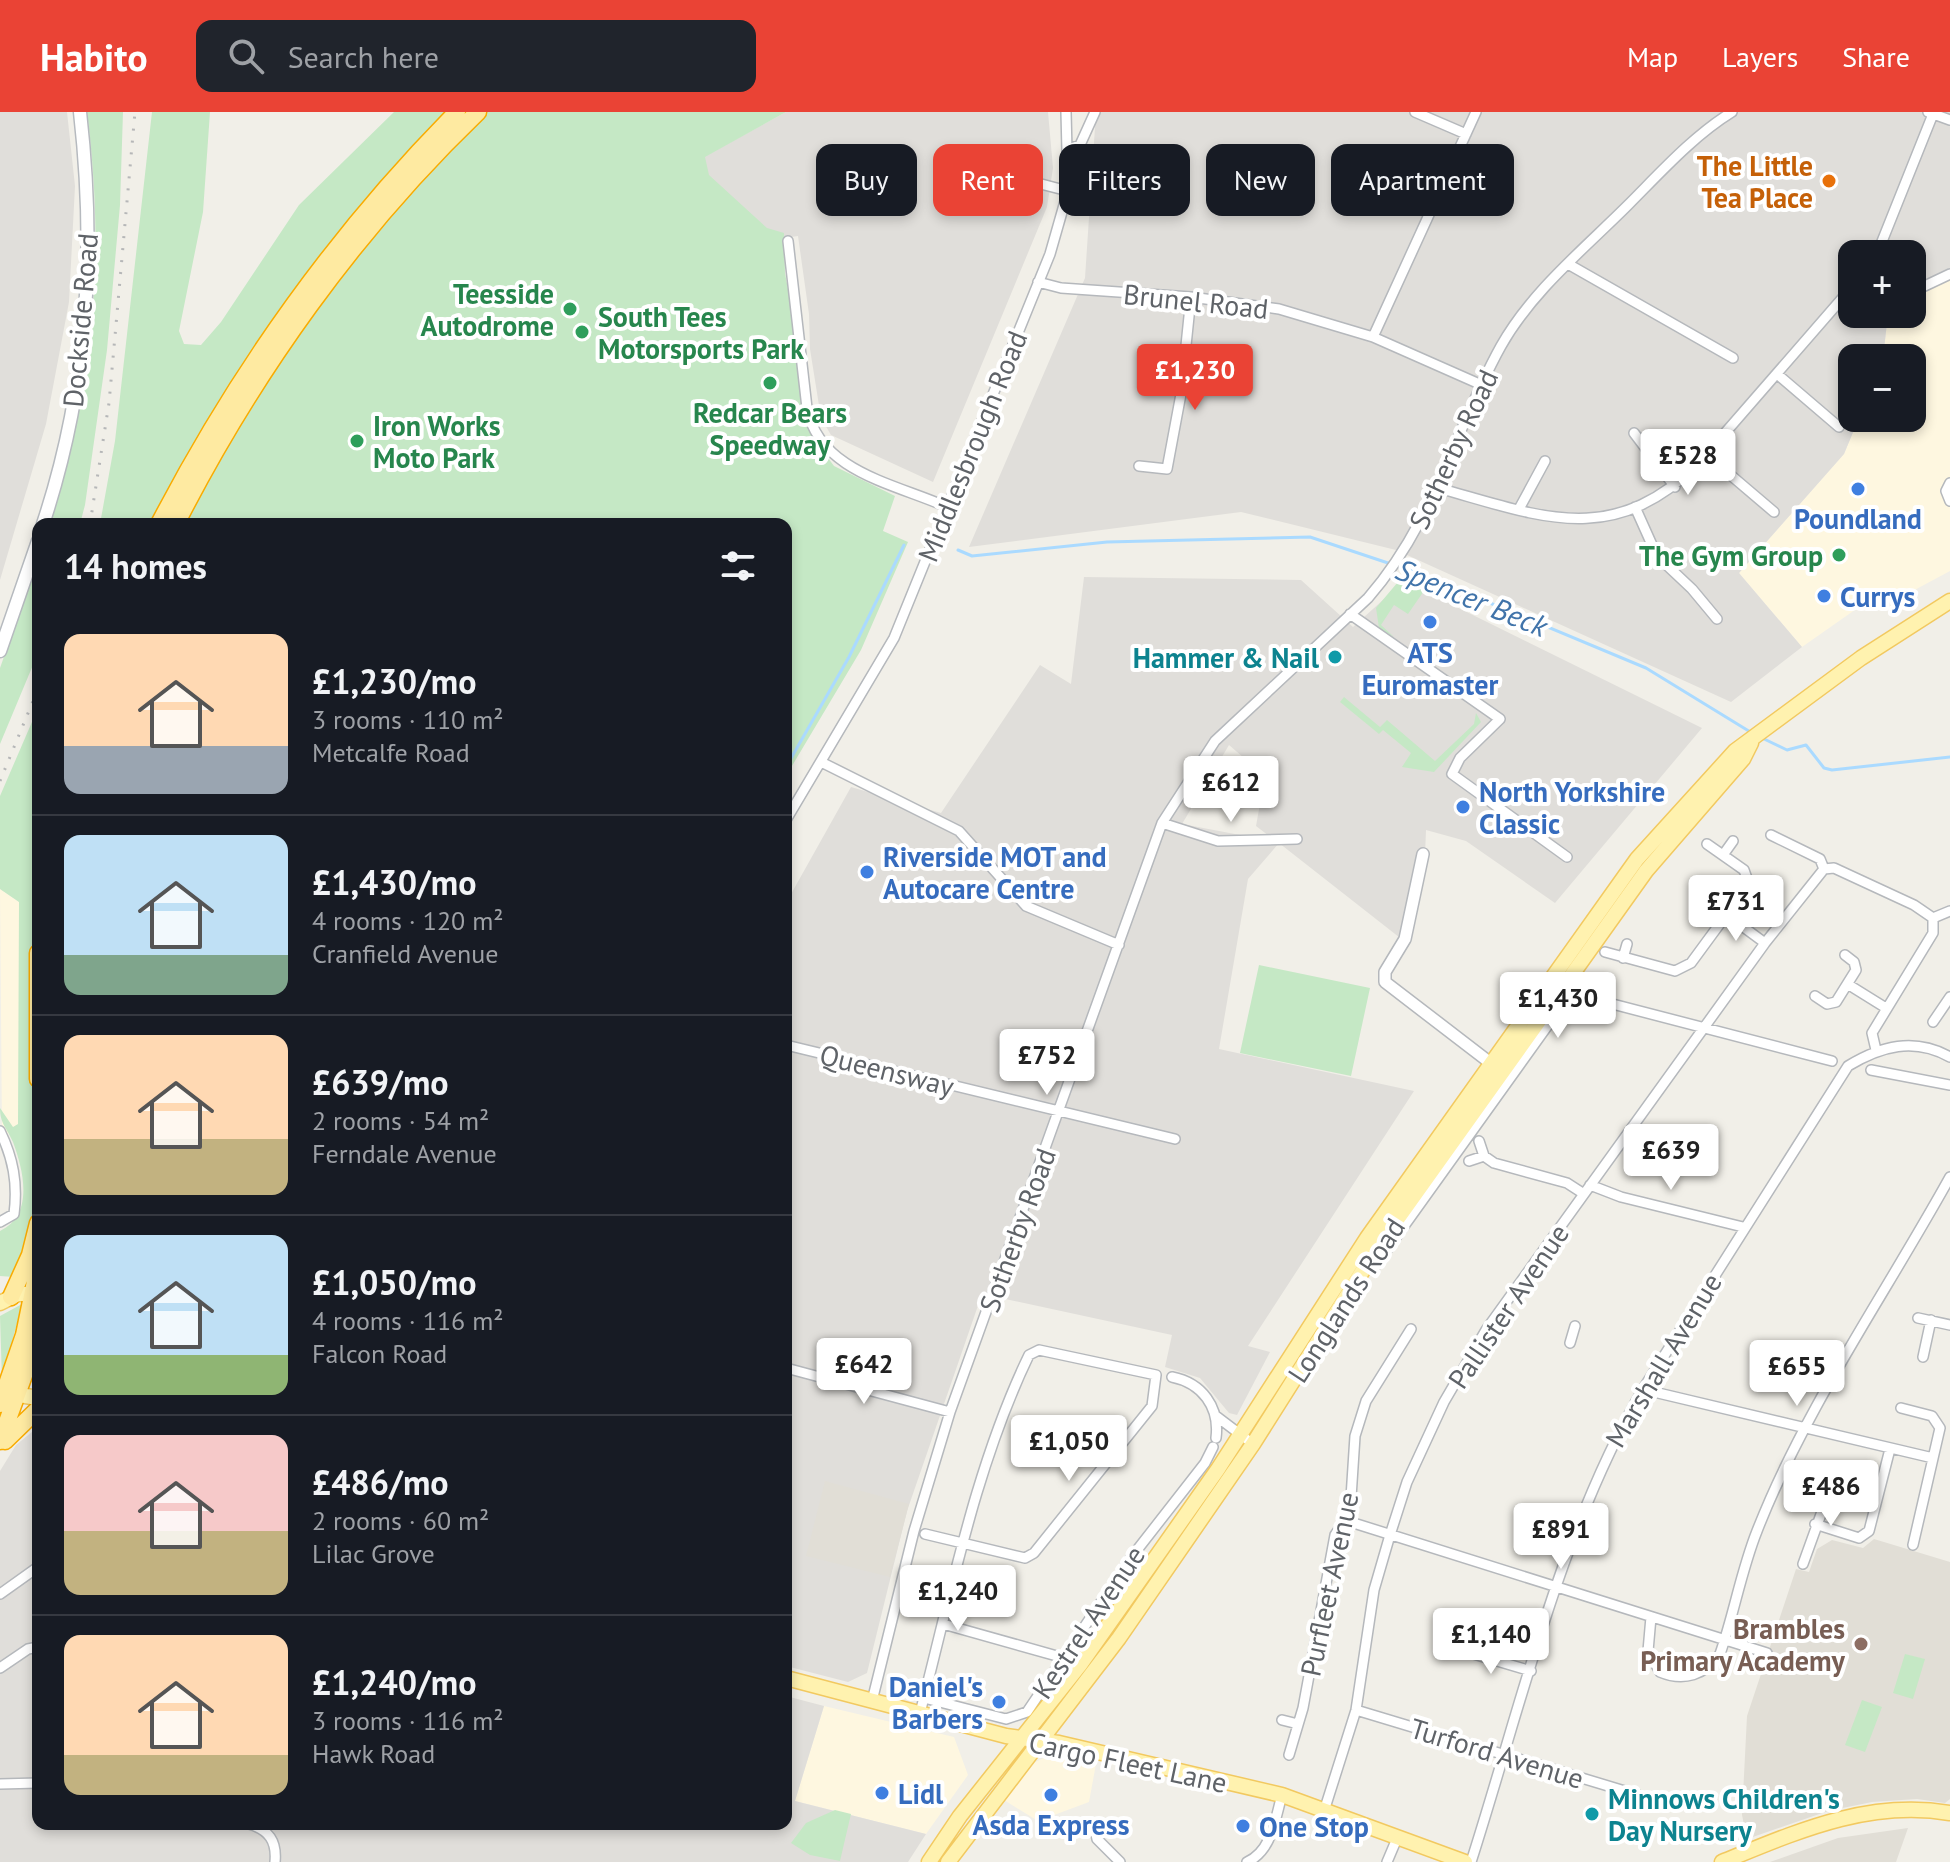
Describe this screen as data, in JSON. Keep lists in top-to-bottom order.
{
  "streets": {
    "main road": ["Dockside Road", "Longlands Road", "Cargo Fleet Lane"],
    "street": [
      "Brunel Road",
      "Middlesbrough Road",
      "Sotherby Road",
      "Queensway",
      "Pallister Avenue",
      "Marshall Avenue",
      "Purfleet Avenue",
      "Kestrel Avenue",
      "Turford Avenue"
    ]
  },
  "crossings": [
    ["Brunel Road", "Middlesbrough Road"],
    ["Brunel Road", "Sotherby Road"],
    ["Sotherby Road", "Queensway"],
    ["Sotherby Road", "Cargo Fleet Lane"],
    ["Longlands Road", "Cargo Fleet Lane"],
    ["Pallister Avenue", "Turford Avenue"],
    ["Pallister Avenue", "Cargo Fleet Lane"],
    ["Marshall Avenue", "Turford Avenue"],
    ["Marshall Avenue", "Cargo Fleet Lane"],
    ["Kestrel Avenue", "Cargo Fleet Lane"]
  ],
  "water": ["Spencer Beck"],
  "places": [
    "The Little Tea Place",
    "Teesside Autodrome",
    "South Tees Motorsports Park",
    "Redcar Bears Speedway",
    "Iron Works Moto Park",
    "Poundland",
    "The Gym Group",
    "Currys",
    "ATS Euromaster",
    "Hammer & Nail",
    "North Yorkshire Classic",
    "Riverside MOT and Autocare Centre",
    "Brambles Primary Academy",
    "Daniel's Barbers",
    "Lidl",
    "Asda Express",
    "Minnows Children's Day Nursery",
    "One Stop"
  ],
  "page": {
    "header": "Habito",
    "search": "Search here",
    "nav": ["Map", "Layers", "Share"],
    "chip": [
      "Buy",
      "Rent",
      "Filters",
      "New",
      "Apartment"
    ],
    "map_buttons": ["+", "−"],
    "price": [
      "£1,230",
      "£528",
      "£612",
      "£731",
      "£1,430",
      "£752",
      "£639",
      "£642",
      "£655",
      "£1,050",
      "£486",
      "£891",
      "£1,240",
      "£1,140"
    ],
    "heading": "14 homes",
    "list": [
      {
        "name": "£1,230/mo",
        "note": "3 rooms · 110 m² · Metcalfe Road"
      },
      {
        "name": "£1,430/mo",
        "note": "4 rooms · 120 m² · Cranfield Avenue"
      },
      {
        "name": "£639/mo",
        "note": "2 rooms · 54 m² · Ferndale Avenue"
      },
      {
        "name": "£1,050/mo",
        "note": "4 rooms · 116 m² · Falcon Road"
      },
      {
        "name": "£486/mo",
        "note": "2 rooms · 60 m² · Lilac Grove"
      },
      {
        "name": "£1,240/mo",
        "note": "3 rooms · 116 m² · Hawk Road"
      }
    ]
  }
}
